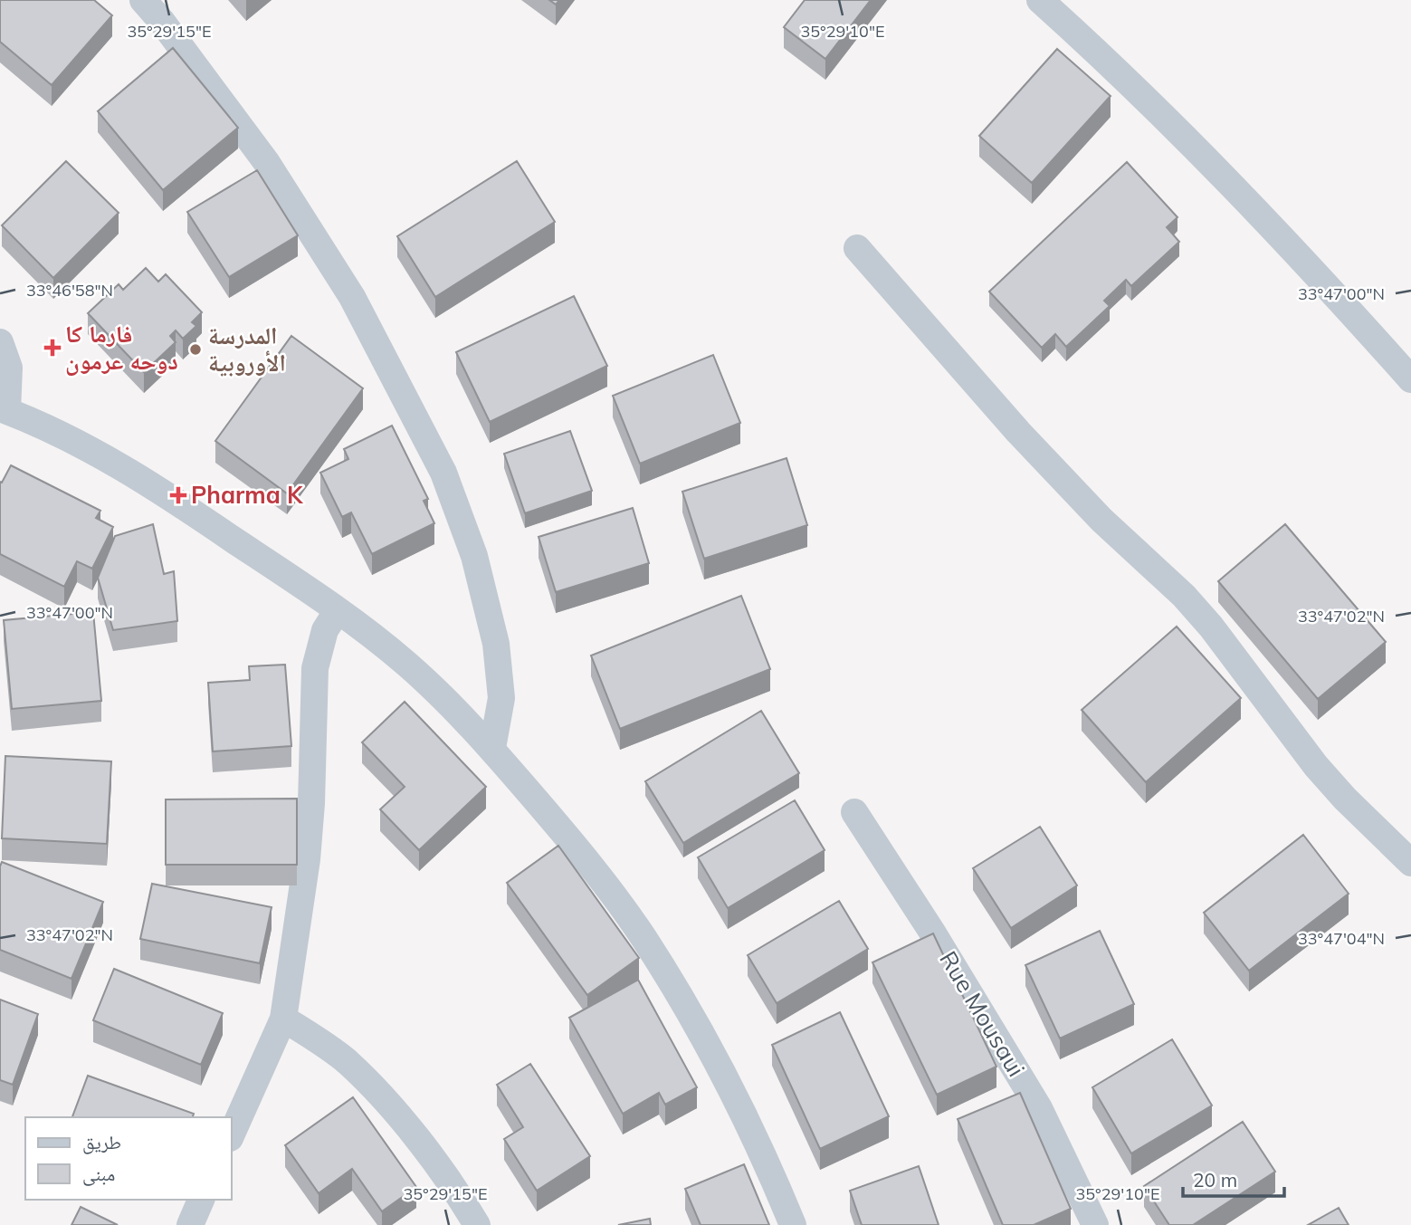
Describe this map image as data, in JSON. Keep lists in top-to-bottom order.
{
  "streets": {
    "street": ["Rue Mousaui"]
  },
  "places": {
    "health": ["فارما كا دوحه عرمون", "Pharma K"],
    "other": ["المدرسة الأوروبية"]
  },
  "legend": ["طريق", "مبنى"],
  "scale_bar": "20 m",
  "coordinates": [
    "35°29'15\"E",
    "35°29'10\"E",
    "33°46'58\"N",
    "33°47'00\"N",
    "33°47'02\"N",
    "33°47'04\"N"
  ]
}
